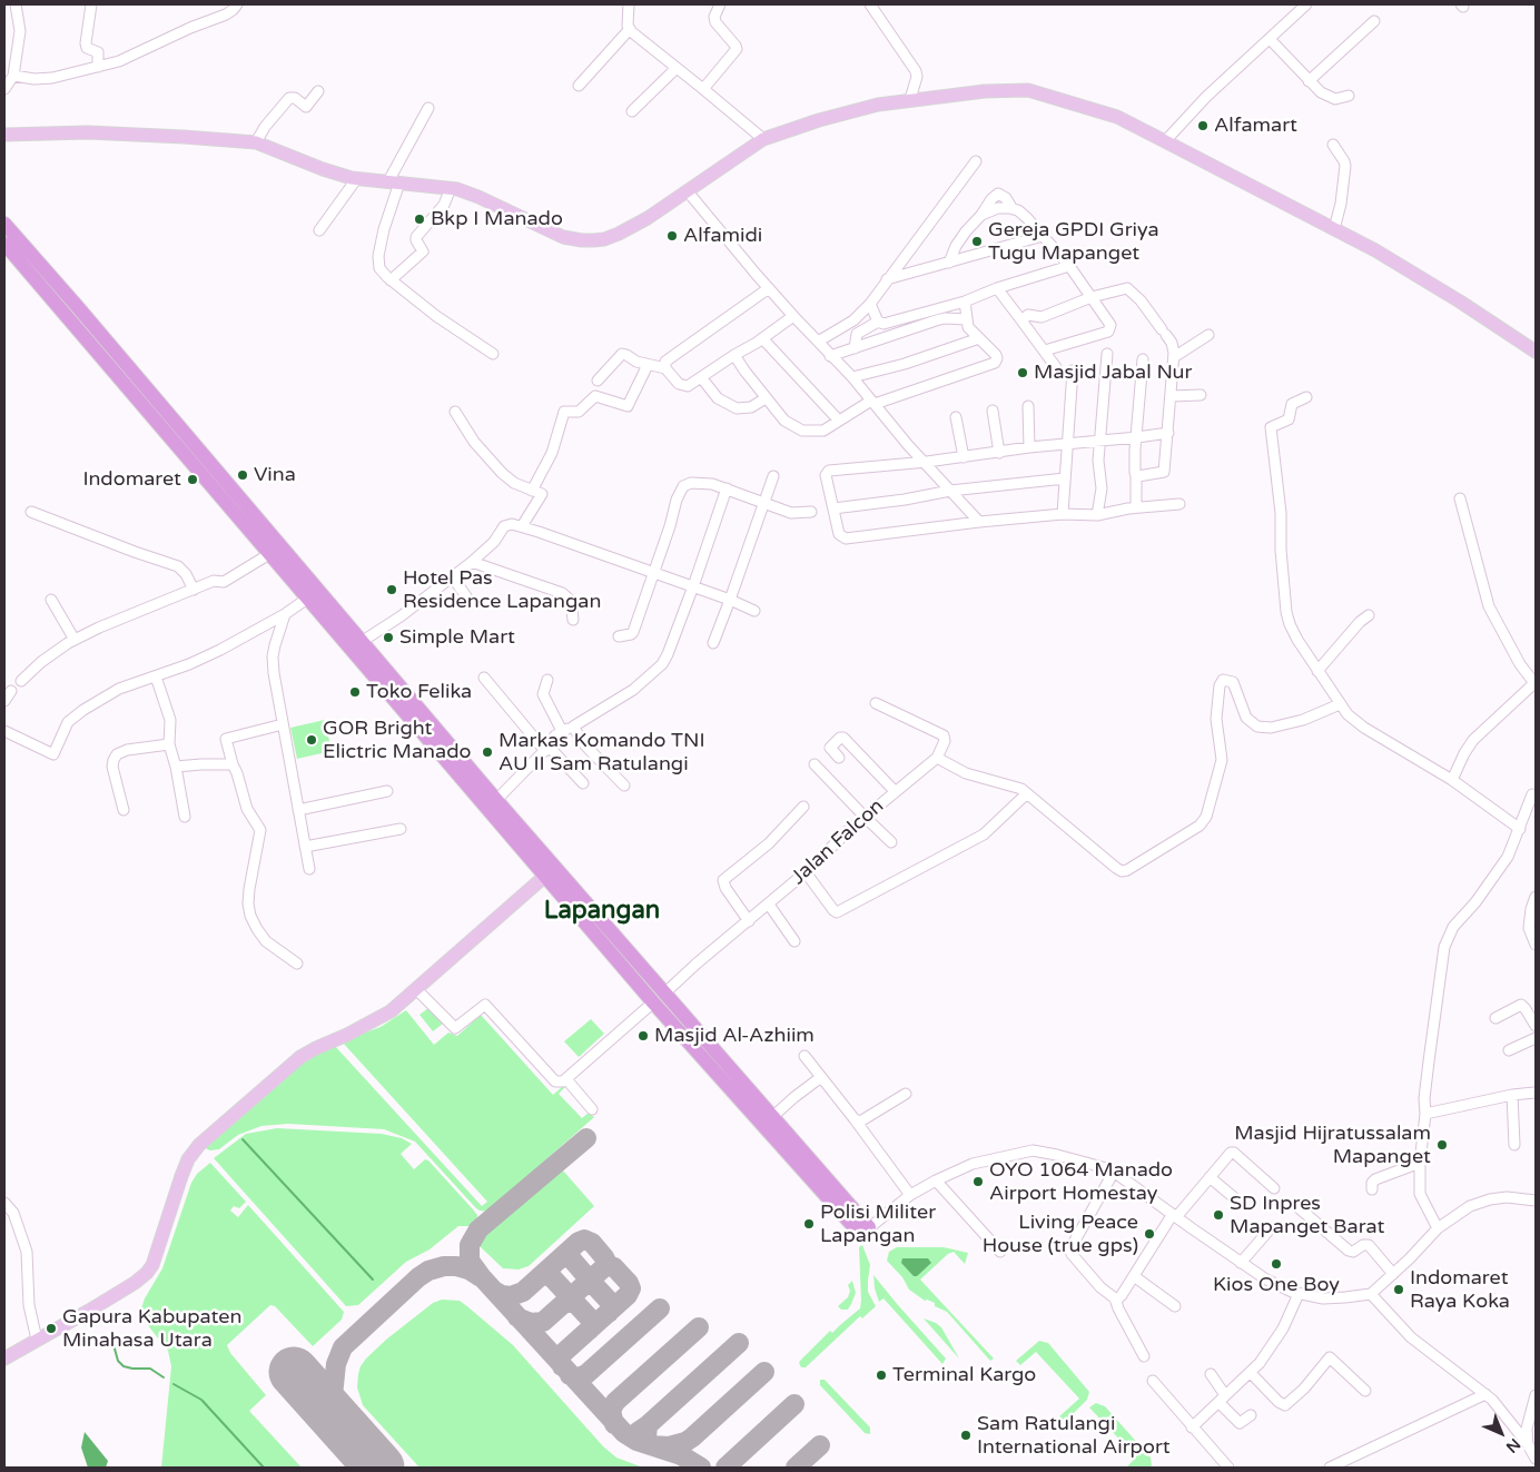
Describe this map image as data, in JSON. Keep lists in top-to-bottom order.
{
  "streets": {
    "street": ["Jalan Falcon"]
  },
  "districts": ["Lapangan"],
  "places": [
    "Alfamart",
    "Bkp I Manado",
    "Alfamidi",
    "Gereja GPDI Griya Tugu Mapanget",
    "Masjid Jabal Nur",
    "Vina",
    "Indomaret",
    "Hotel Pas Residence Lapangan",
    "Simple Mart",
    "Toko Felika",
    "GOR Bright Elictric Manado",
    "Markas Komando TNI AU II Sam Ratulangi",
    "Masjid Al-Azhiim",
    "Masjid Hijratussalam Mapanget",
    "OYO 1064 Manado Airport Homestay",
    "SD Inpres Mapanget Barat",
    "Polisi Militer Lapangan",
    "Living Peace House (true gps)",
    "Kios One Boy",
    "Indomaret Raya Koka",
    "Gapura Kabupaten Minahasa Utara",
    "Terminal Kargo",
    "Sam Ratulangi International Airport"
  ],
  "north": "bottom right"
}
